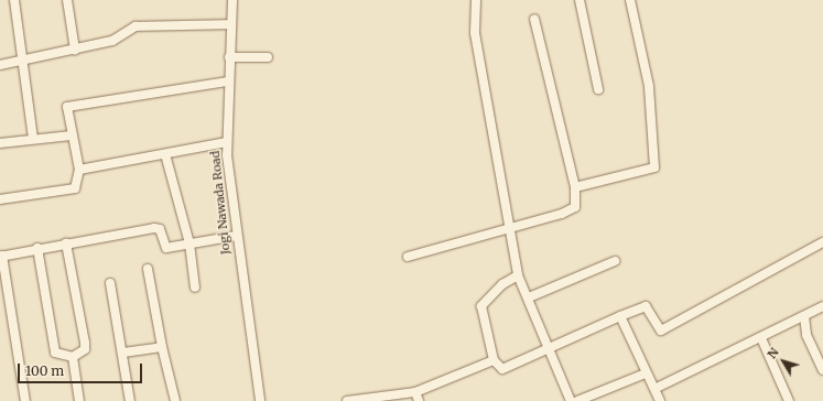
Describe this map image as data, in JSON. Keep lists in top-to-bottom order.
{
  "streets": {
    "street": ["Jogi Nawada Road"]
  },
  "scale_bar": "100 m",
  "north": "top left"
}
